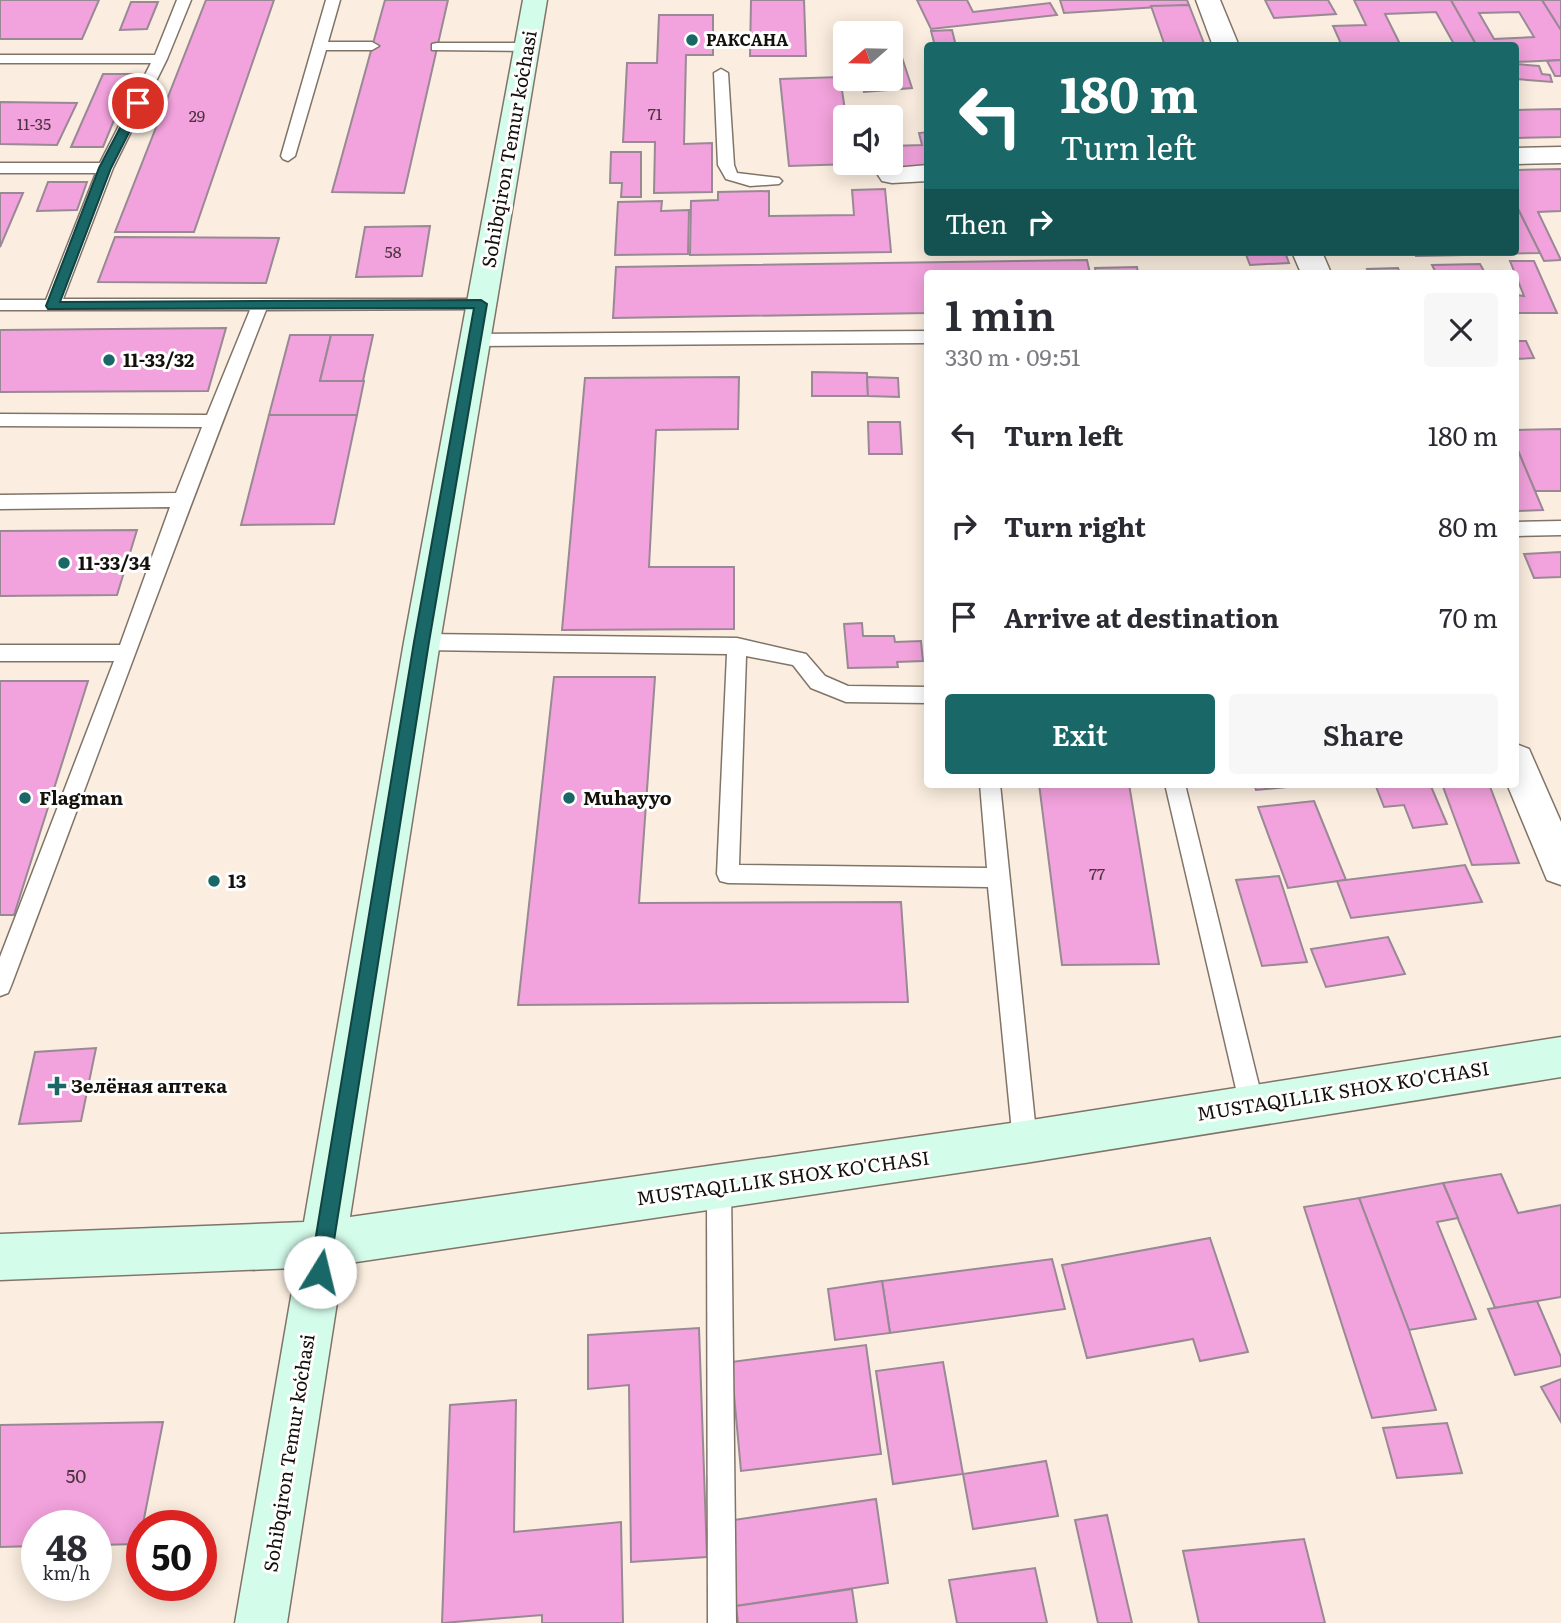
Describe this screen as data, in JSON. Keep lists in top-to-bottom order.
{
  "streets": {
    "main road": ["Sohibqiron Temur koʻchasi", "MUSTAQILLIK SHOX KO'CHASI"]
  },
  "crossings": [
    ["Sohibqiron Temur koʻchasi", "MUSTAQILLIK SHOX KO'CHASI"]
  ],
  "places": {
    "other": [
      "РАКСАНА",
      "11-33/32",
      "11-33/34",
      "Flagman",
      "Muhayyo",
      "13"
    ],
    "health": ["Зелёная аптека"]
  },
  "house_numbers": [
    "71",
    "29",
    "11-35",
    "58",
    "77",
    "50"
  ],
  "north": "left",
  "page": {
    "turn": ["180 m", "Turn left"],
    "then": "Then",
    "heading": ["1 min", "330 m · 09:51"],
    "list": [
      {
        "name": "Turn left",
        "value": "180 m"
      },
      {
        "name": "Turn right",
        "value": "80 m"
      },
      {
        "name": "Arrive at destination",
        "value": "70 m"
      }
    ],
    "buttons": ["Exit", "Share"],
    "speed": "48 km/h",
    "limit": "50"
  }
}
